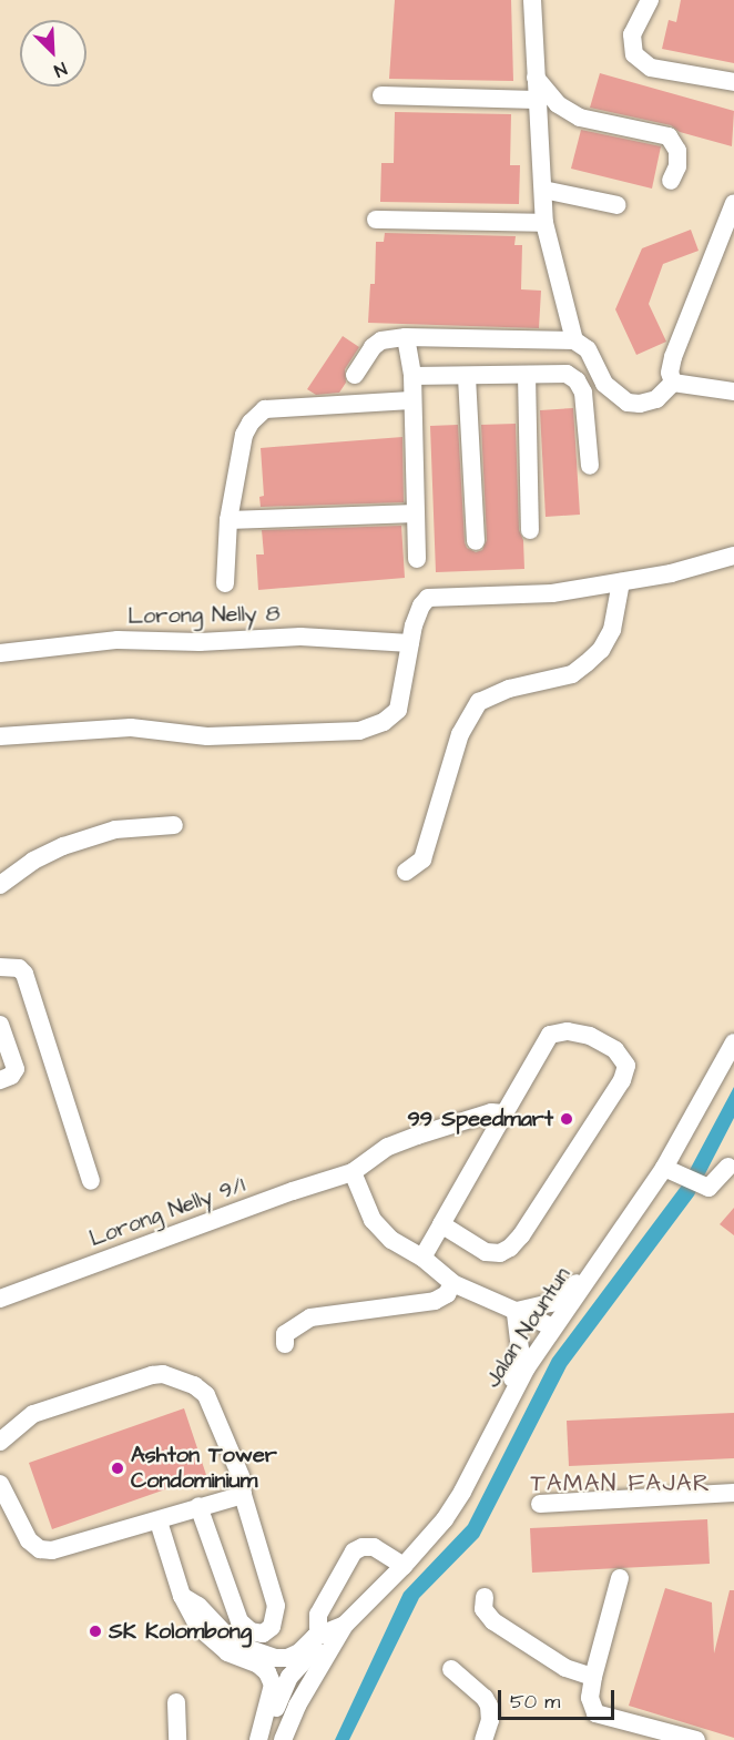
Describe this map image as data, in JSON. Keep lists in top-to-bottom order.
{
  "streets": {
    "street": ["Lorong Nelly 8", "Lorong Nelly 9/1", "Jalan Nountun"]
  },
  "districts": ["TAMAN FAJAR"],
  "places": ["99 Speedmart", "Ashton Tower Condominium", "SK Kolombong"],
  "scale_bar": "50 m",
  "north": "bottom right"
}
